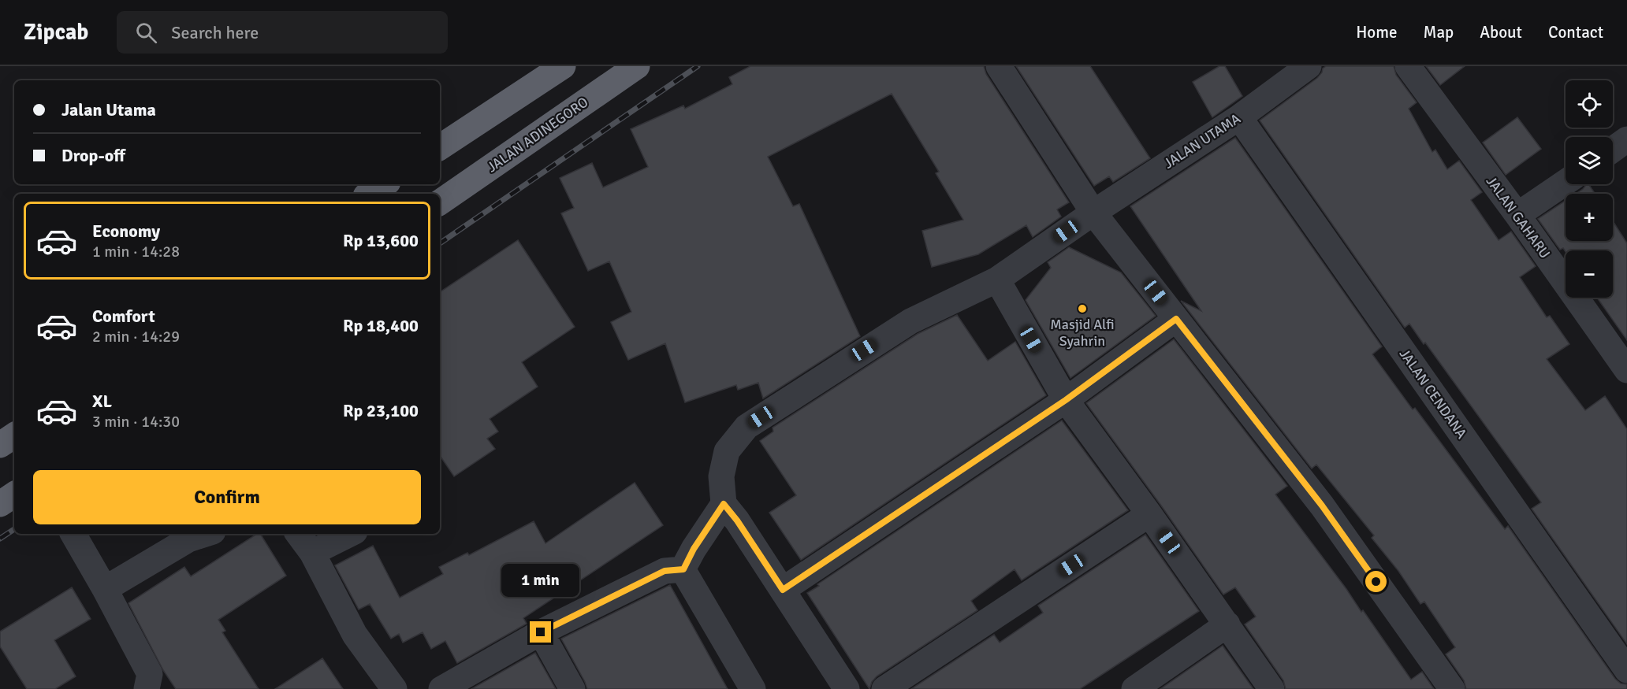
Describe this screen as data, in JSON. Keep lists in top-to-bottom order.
{
  "streets": {
    "highway": ["JALAN ADINEGORO"],
    "street": ["JALAN UTAMA", "JALAN GAHARU", "JALAN CENDANA"]
  },
  "crossings": [
    ["JALAN UTAMA", "JALAN CENDANA"]
  ],
  "places": ["Masjid Alfi Syahrin"],
  "page": {
    "header": "Zipcab",
    "search": "Search here",
    "nav": [
      "Home",
      "Map",
      "About",
      "Contact"
    ],
    "map_buttons": ["+", "−"],
    "banner": ["Jalan Utama", "Drop-off"],
    "list": [
      {
        "name": "Economy",
        "note": "1 min · 14:28",
        "value": "Rp 13,600"
      },
      {
        "name": "Comfort",
        "note": "2 min · 14:29",
        "value": "Rp 18,400"
      },
      {
        "name": "XL",
        "note": "3 min · 14:30",
        "value": "Rp 23,100"
      }
    ],
    "buttons": "Confirm",
    "bubble": "1 min"
  }
}
